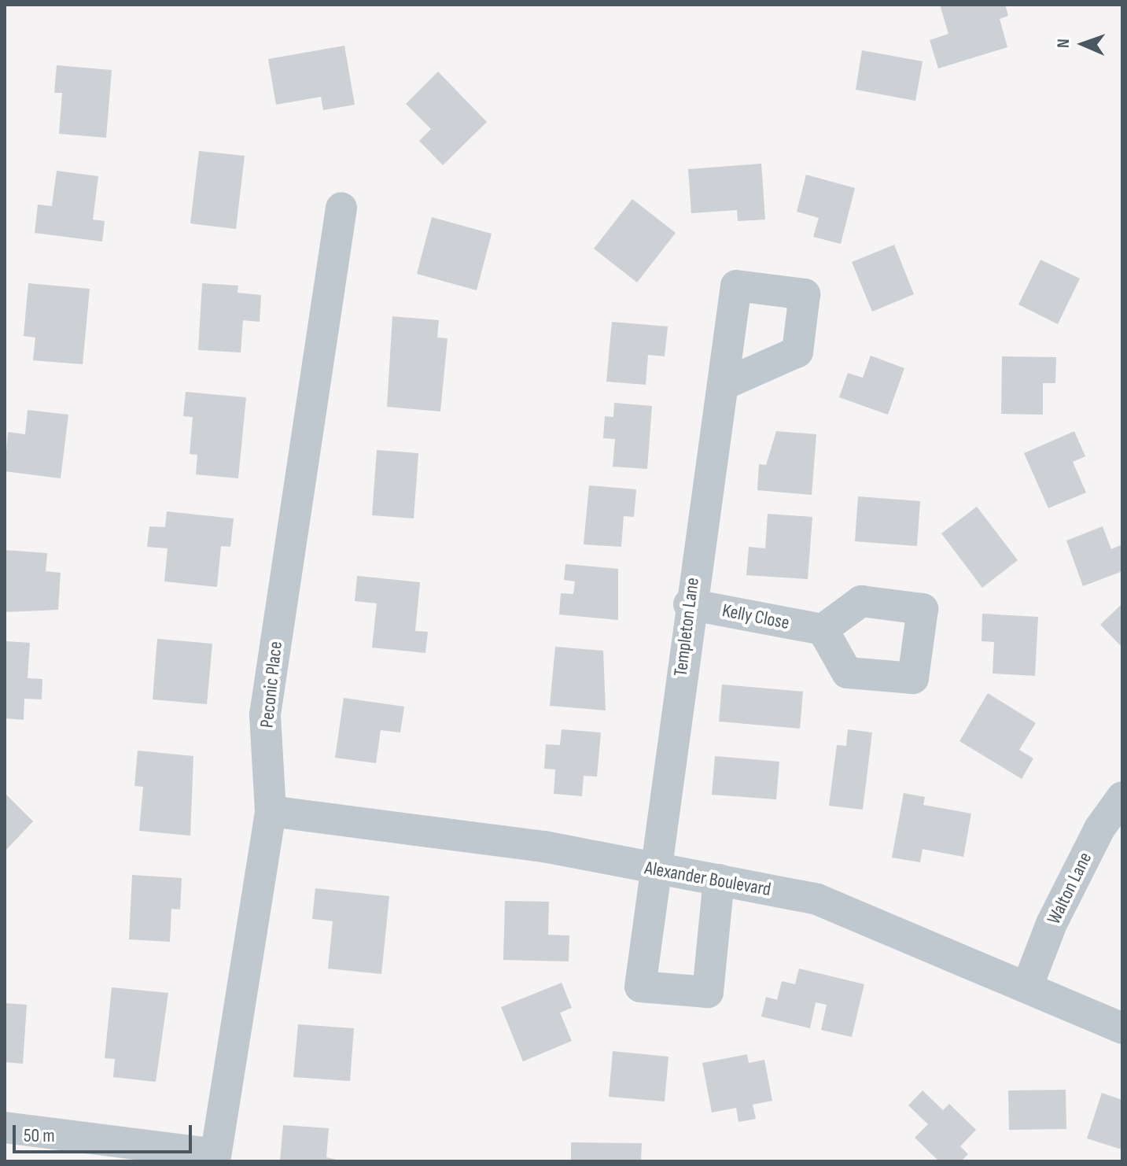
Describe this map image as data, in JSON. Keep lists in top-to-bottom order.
{
  "streets": {
    "street": [
      "Kelly Close",
      "Templeton Lane",
      "Peconic Place",
      "Alexander Boulevard",
      "Walton Lane"
    ]
  },
  "crossings": [
    ["Kelly Close", "Templeton Lane"],
    ["Templeton Lane", "Alexander Boulevard"],
    ["Peconic Place", "Alexander Boulevard"],
    ["Alexander Boulevard", "Walton Lane"]
  ],
  "scale_bar": "50 m",
  "north": "left"
}
